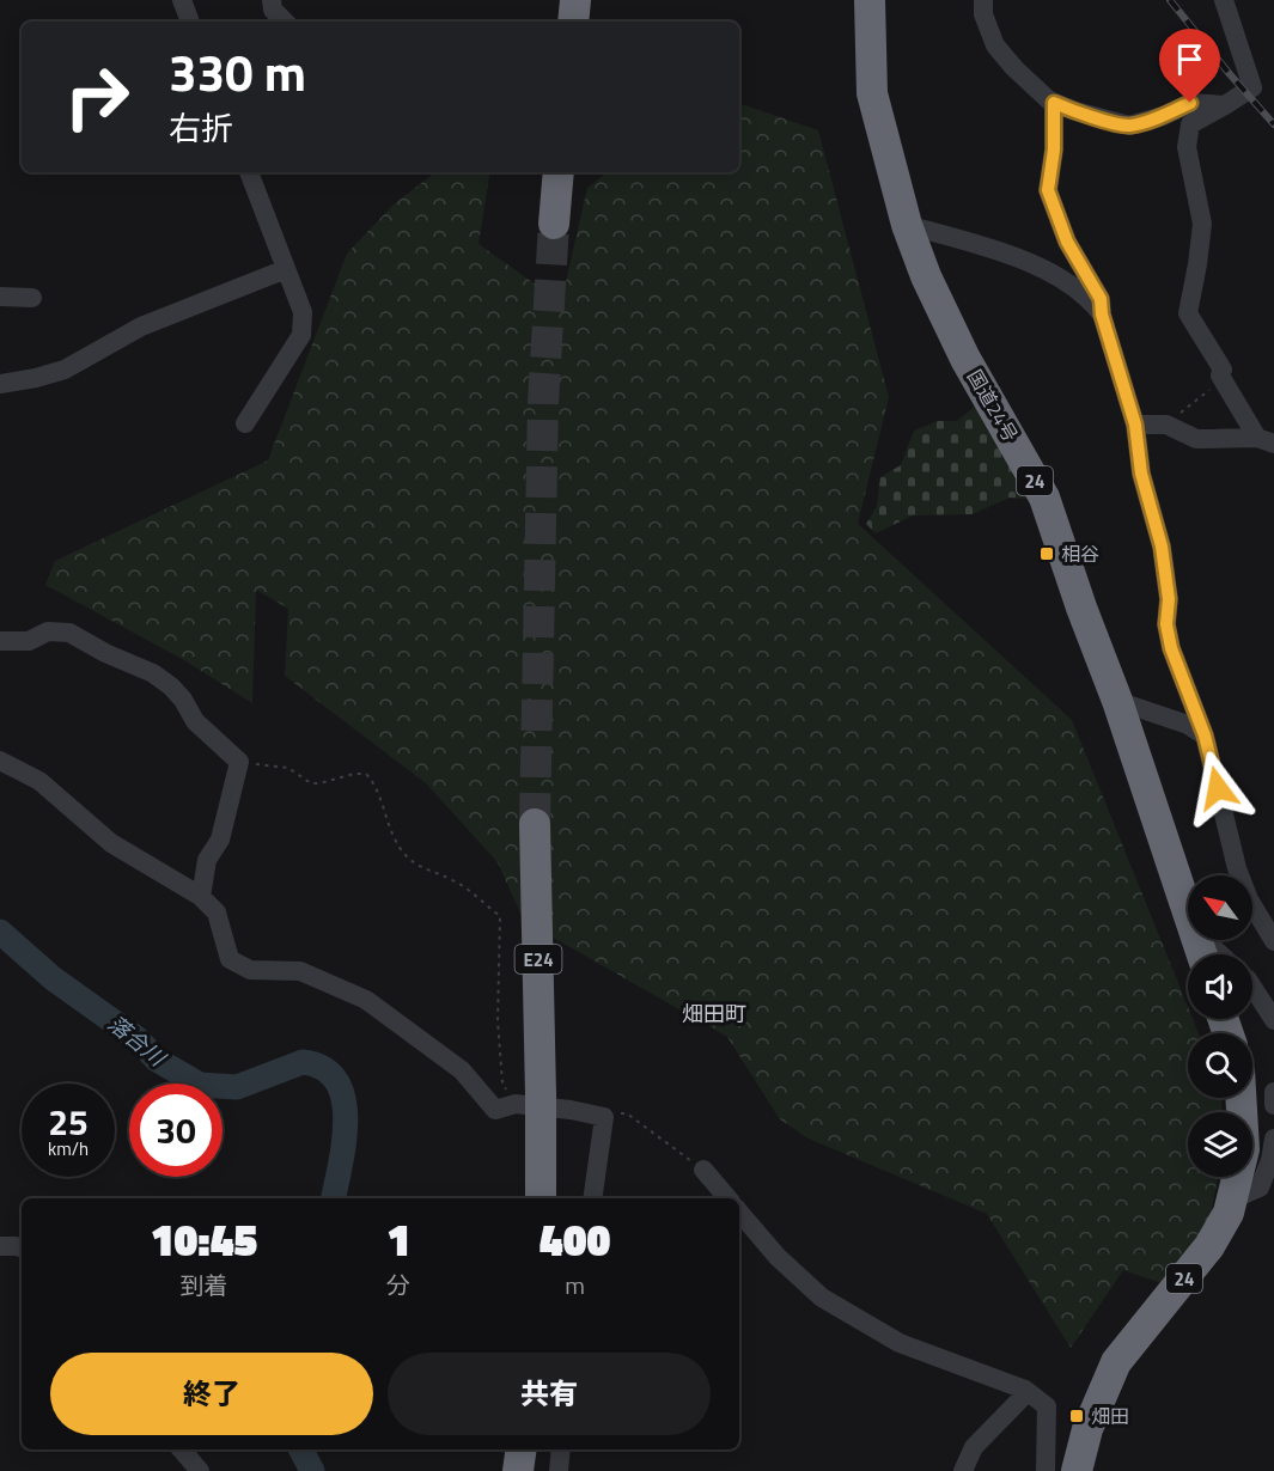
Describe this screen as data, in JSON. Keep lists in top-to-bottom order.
{
  "streets": {
    "highway": ["国道24号", "24", "E24"]
  },
  "districts": ["畑田町"],
  "water": ["落合川"],
  "places": {
    "transit": ["相谷", "畑田"]
  },
  "north": "top left",
  "page": {
    "turn": ["330 m", "右折"],
    "speed": "25 km/h",
    "limit": "30",
    "eta": [
      "10:45",
      "到着",
      "1",
      "分",
      "400",
      "m"
    ],
    "buttons": ["終了", "共有"]
  }
}
